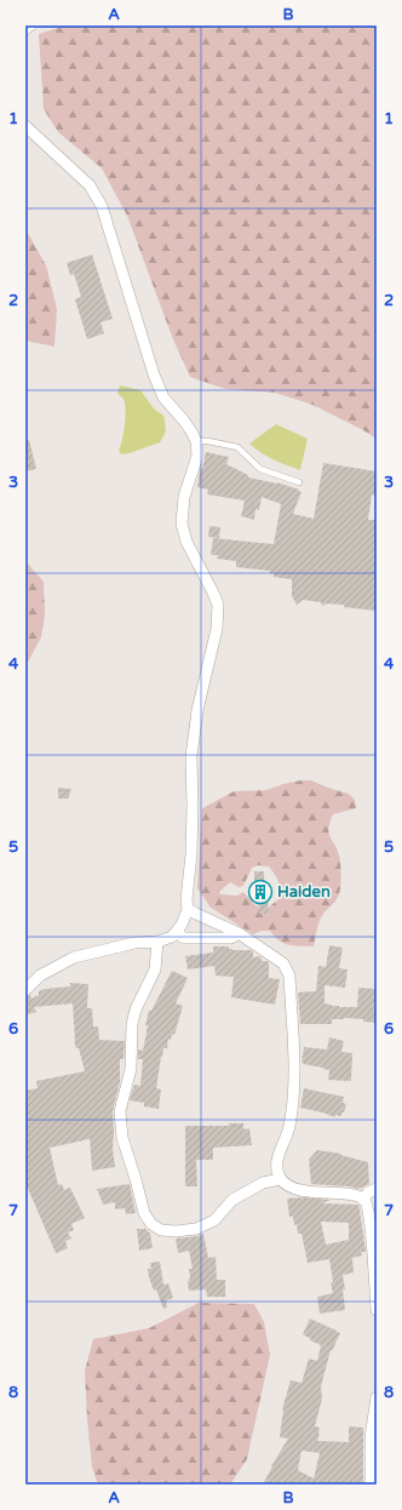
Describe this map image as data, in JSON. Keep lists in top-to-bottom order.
{
  "places": {
    "building": ["Haiden"]
  },
  "grid": {
    "columns": ["A", "B"],
    "rows": [
      "1",
      "2",
      "3",
      "4",
      "5",
      "6",
      "7",
      "8"
    ]
  }
}
